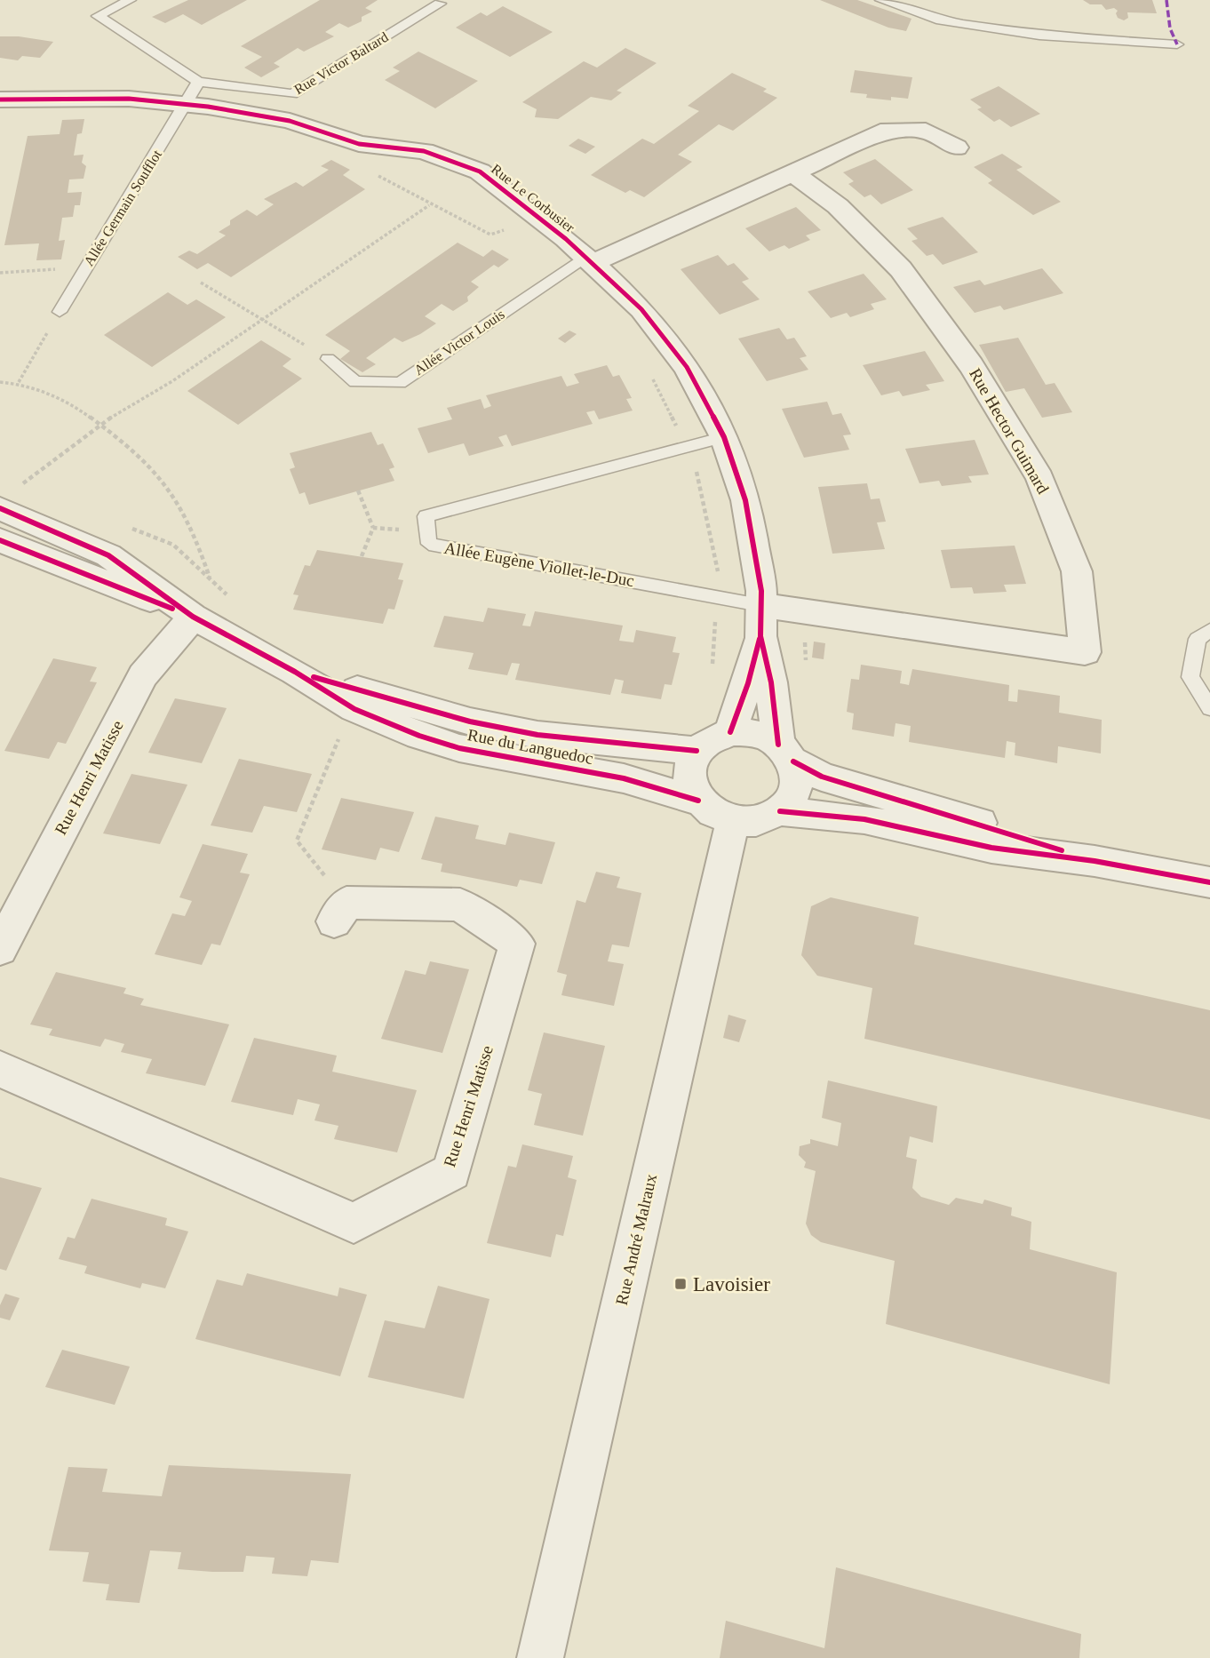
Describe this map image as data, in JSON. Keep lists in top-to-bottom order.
{
  "streets": {
    "street": [
      "Rue Le Corbusier",
      "Rue Hector Guimard",
      "Rue du Languedoc",
      "Rue Henri Matisse",
      "Rue André Malraux"
    ],
    "lane": [
      "Rue Victor Baltard",
      "Allée Germain Soufflot",
      "Allée Victor Louis",
      "Allée Eugène Viollet-le-Duc"
    ]
  },
  "crossings": [
    ["Rue Victor Baltard", "Allée Germain Soufflot"],
    ["Rue Le Corbusier", "Allée Germain Soufflot"],
    ["Rue Le Corbusier", "Allée Victor Louis"],
    ["Rue Le Corbusier", "Rue Hector Guimard"],
    ["Rue Le Corbusier", "Allée Eugène Viollet-le-Duc"],
    ["Rue Le Corbusier", "Rue du Languedoc"],
    ["Rue Le Corbusier", "Rue André Malraux"],
    ["Rue Hector Guimard", "Allée Eugène Viollet-le-Duc"],
    ["Rue du Languedoc", "Rue Henri Matisse"],
    ["Rue du Languedoc", "Rue André Malraux"]
  ],
  "places": {
    "transit": ["Lavoisier"]
  }
}
